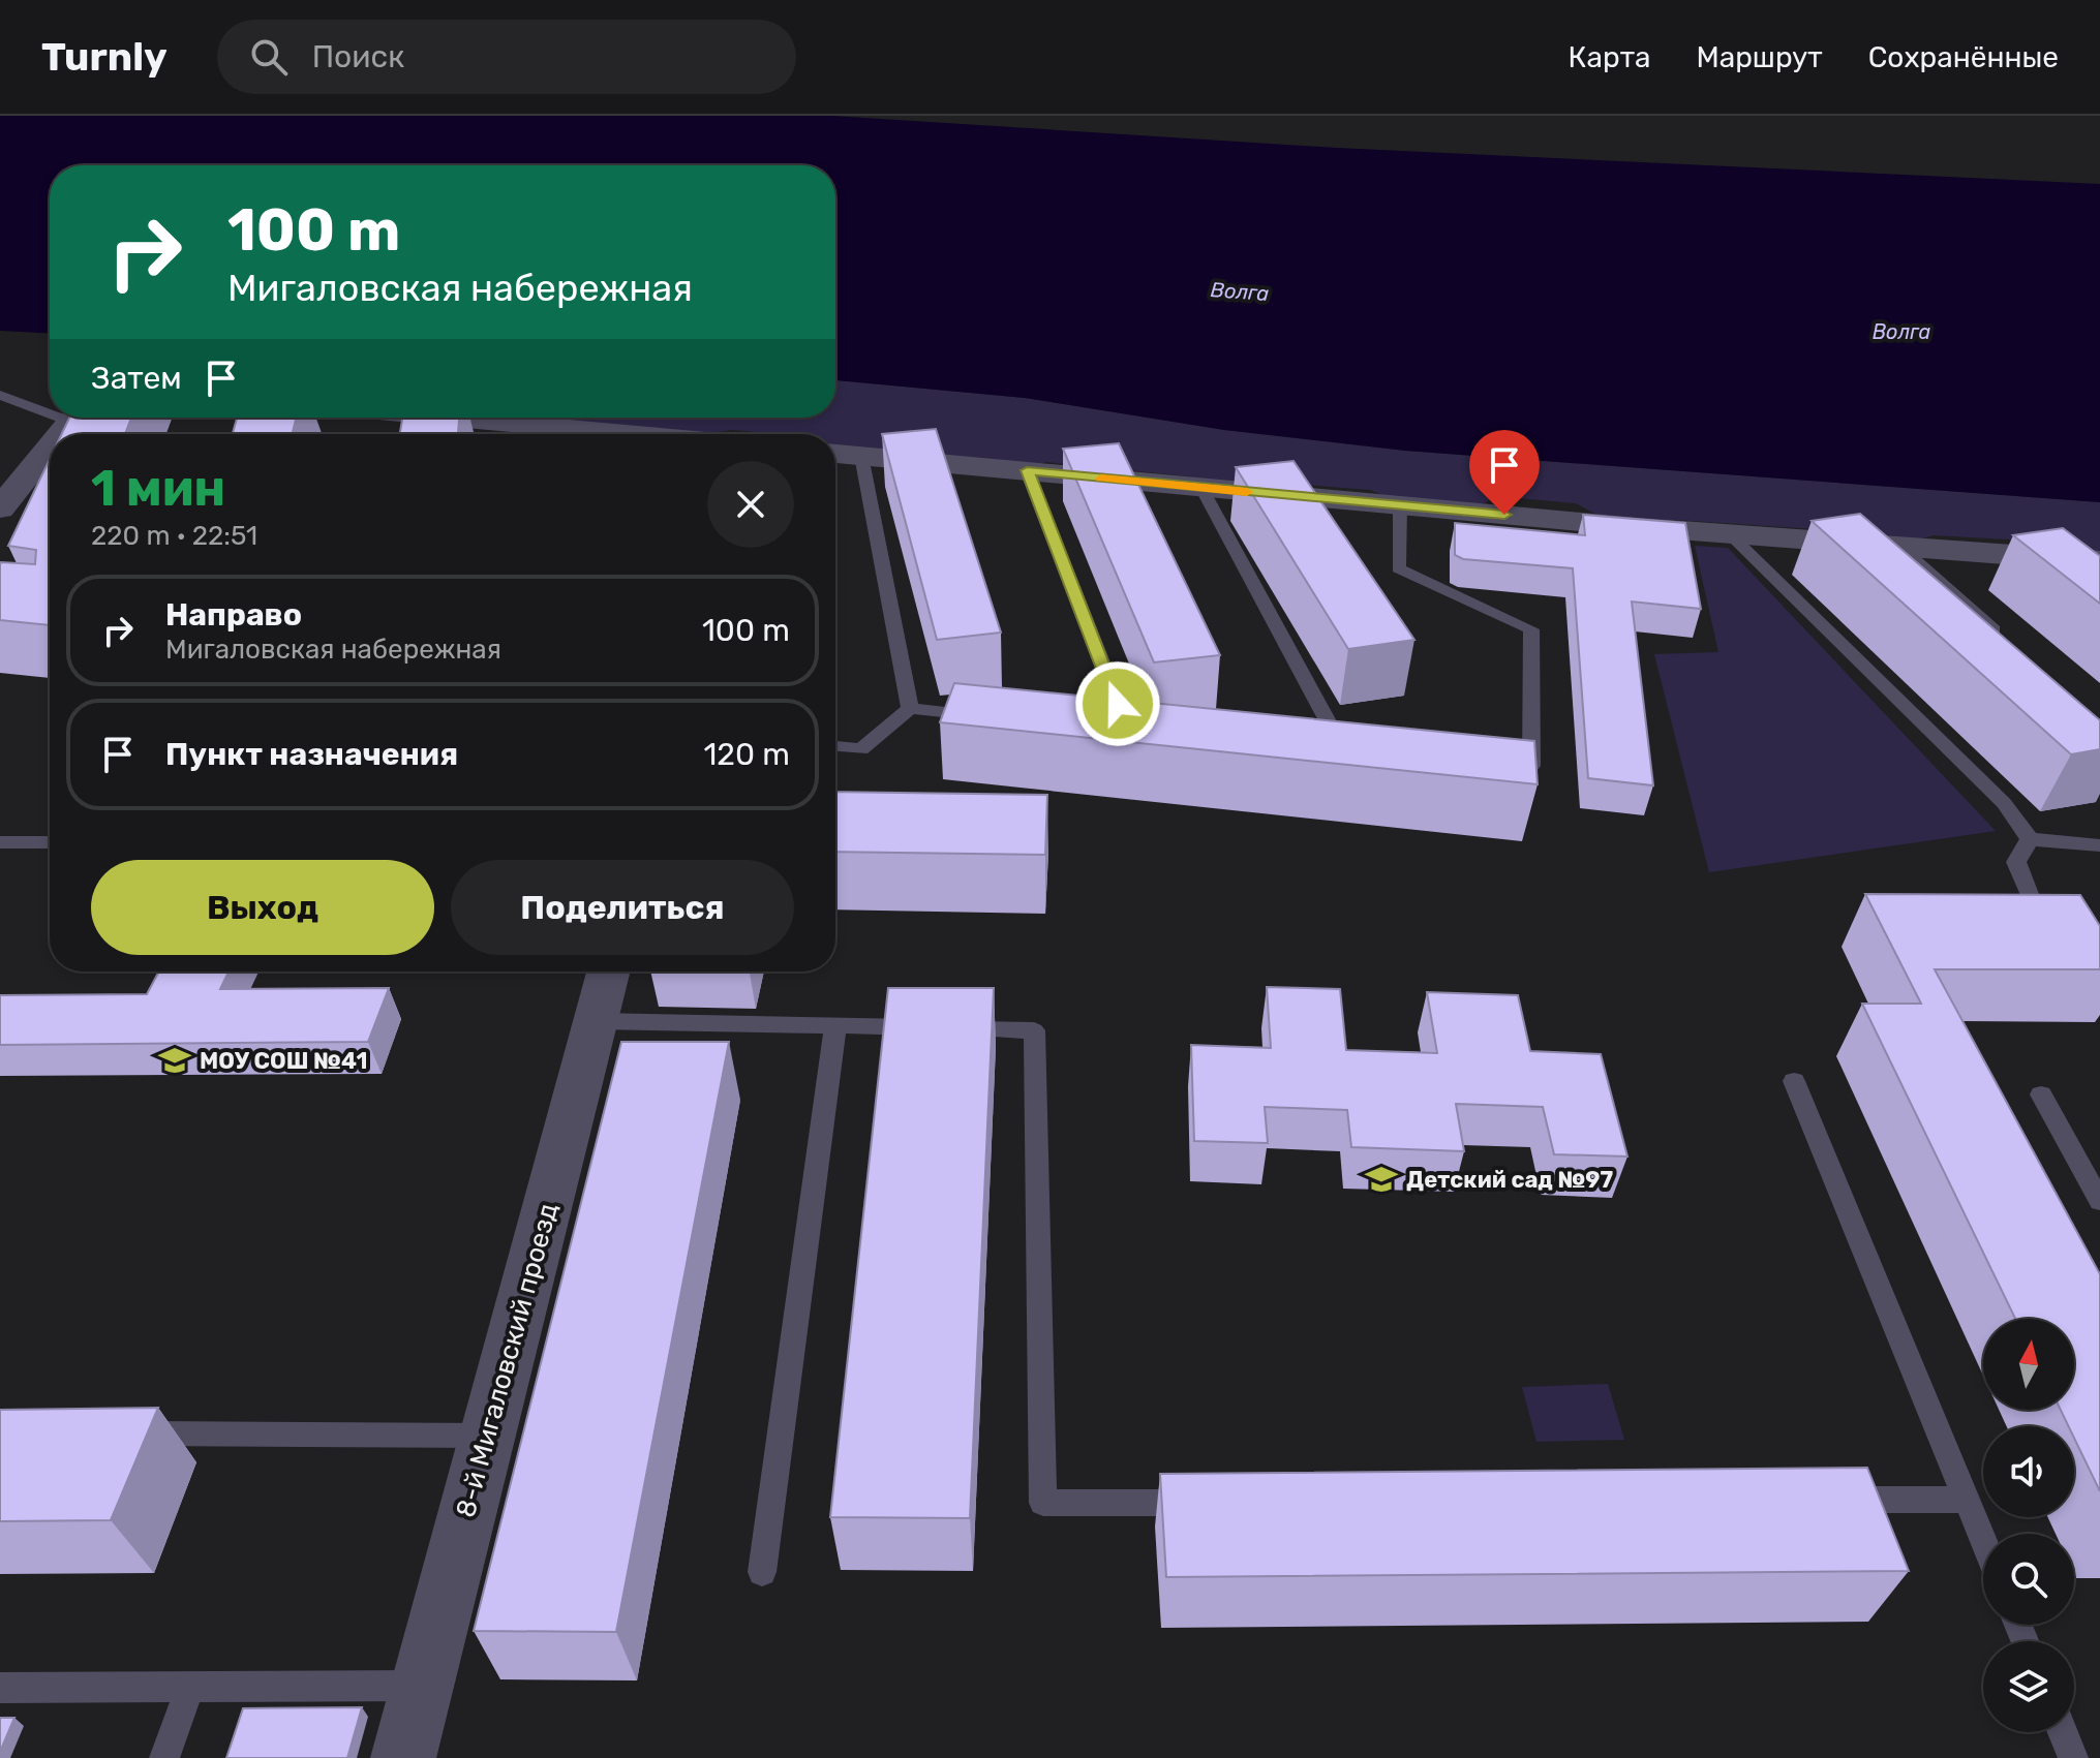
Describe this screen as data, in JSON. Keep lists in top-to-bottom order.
{
  "streets": {
    "street": ["8-й Мигаловский проезд"]
  },
  "water": ["Волга"],
  "places": {
    "school or university": ["МОУ СОШ №41", "Детский сад №97"]
  },
  "north": "top",
  "page": {
    "header": "Turnly",
    "search": "Поиск",
    "nav": ["Карта", "Маршрут", "Сохранённые"],
    "turn": ["100 m", "Мигаловская набережная"],
    "then": "Затем",
    "heading": ["1 мин", "220 m · 22:51"],
    "list": [
      {
        "name": "Направо",
        "note": "Мигаловская набережная",
        "value": "100 m"
      },
      {
        "name": "Пункт назначения",
        "value": "120 m"
      }
    ],
    "buttons": ["Выход", "Поделиться"]
  }
}
